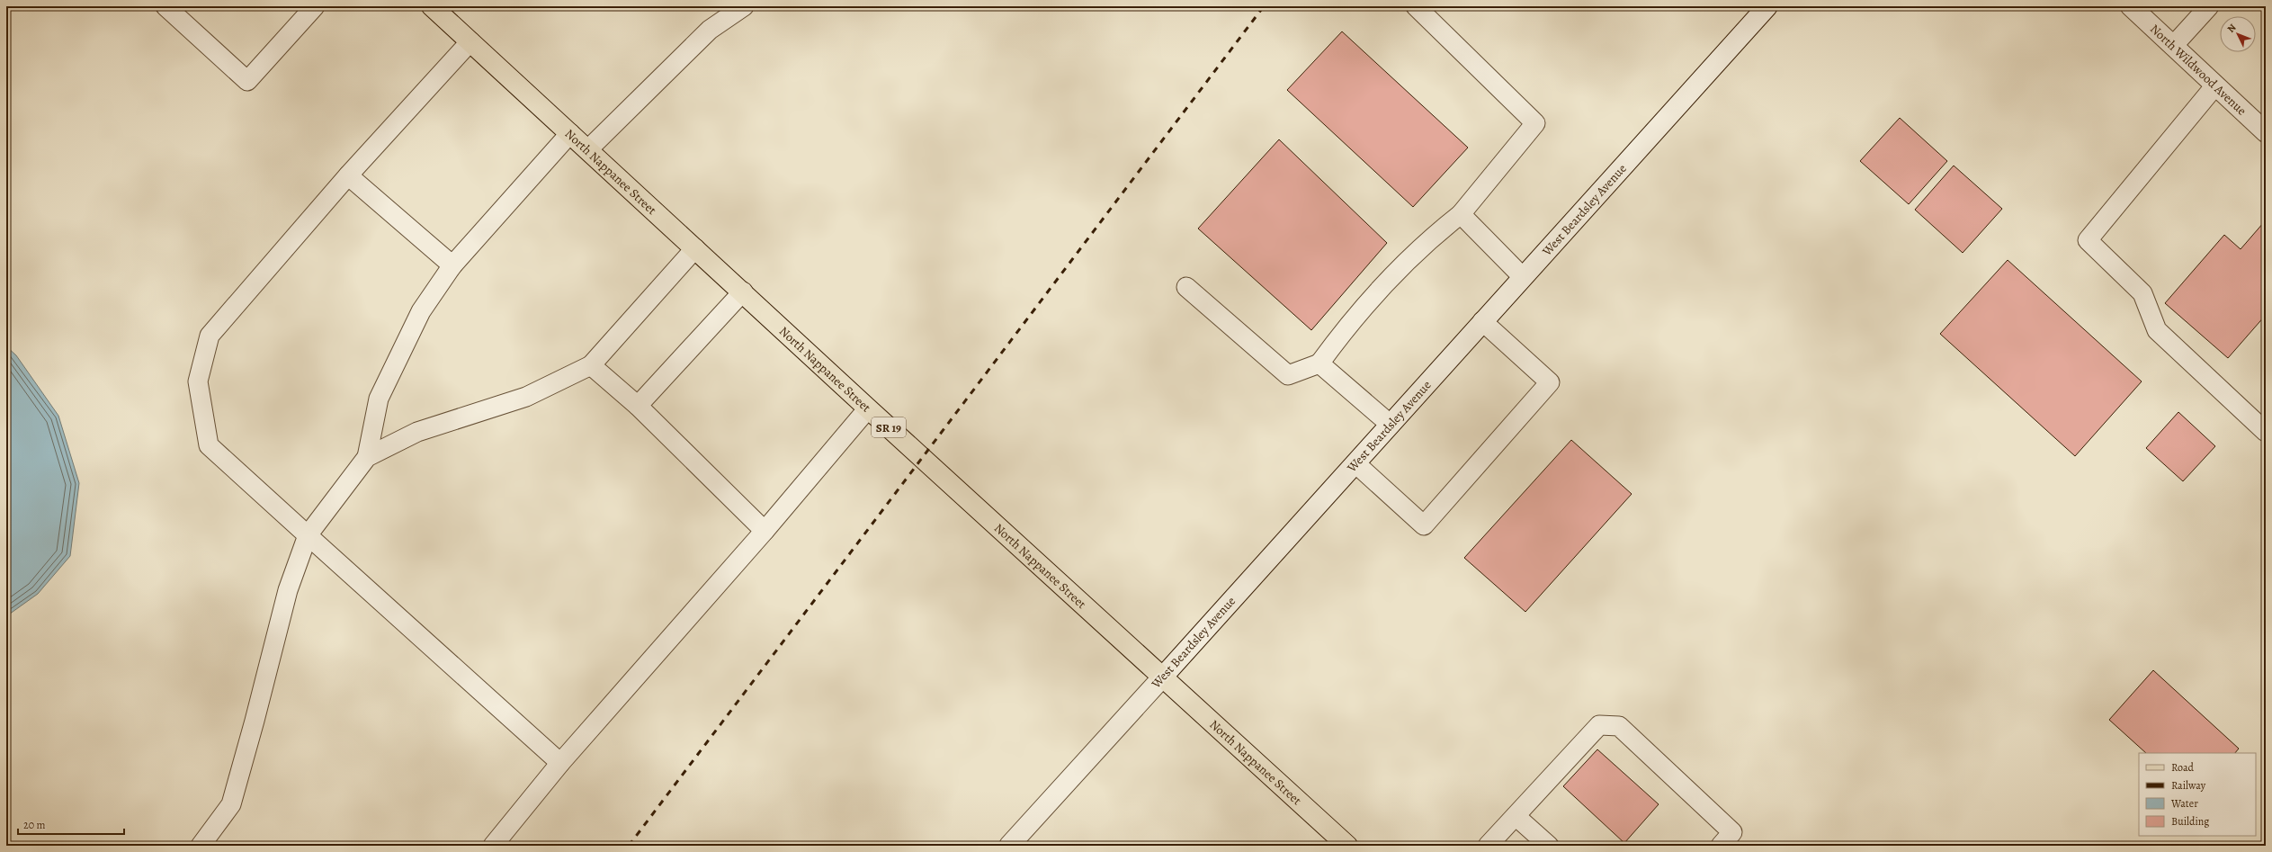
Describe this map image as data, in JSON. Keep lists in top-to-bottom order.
{
  "streets": {
    "main road": [
      "North Wildwood Avenue",
      "North Nappanee Street",
      "West Beardsley Avenue",
      "SR 19"
    ]
  },
  "crossings": [
    ["North Nappanee Street", "West Beardsley Avenue"]
  ],
  "legend": [
    "Road",
    "Railway",
    "Water",
    "Building"
  ],
  "scale_bar": "20 m",
  "north": "top left"
}
